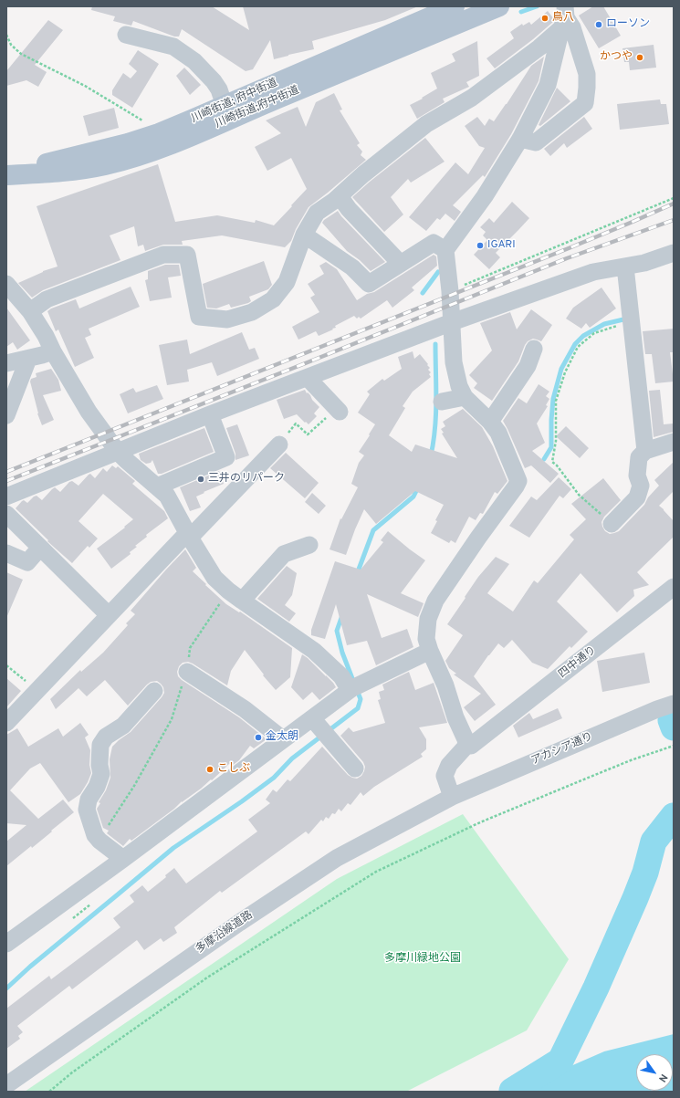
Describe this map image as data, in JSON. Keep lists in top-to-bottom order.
{
  "streets": {
    "main road": ["川崎街道; 府中街道", "川崎街道;府中街道"],
    "street": ["四中通り", "アカシア通り", "多摩沿線道路"]
  },
  "crossings": [
    ["川崎街道; 府中街道", "川崎街道;府中街道"],
    ["四中通り", "アカシア通り"],
    ["四中通り", "多摩沿線道路"],
    ["アカシア通り", "多摩沿線道路"]
  ],
  "parks": ["多摩川緑地公園"],
  "places": [
    "鳥八",
    "ローソン",
    "かつや",
    "IGARI",
    "三井のリパーク",
    "金太朗",
    "こしぶ"
  ],
  "north": "bottom right"
}
